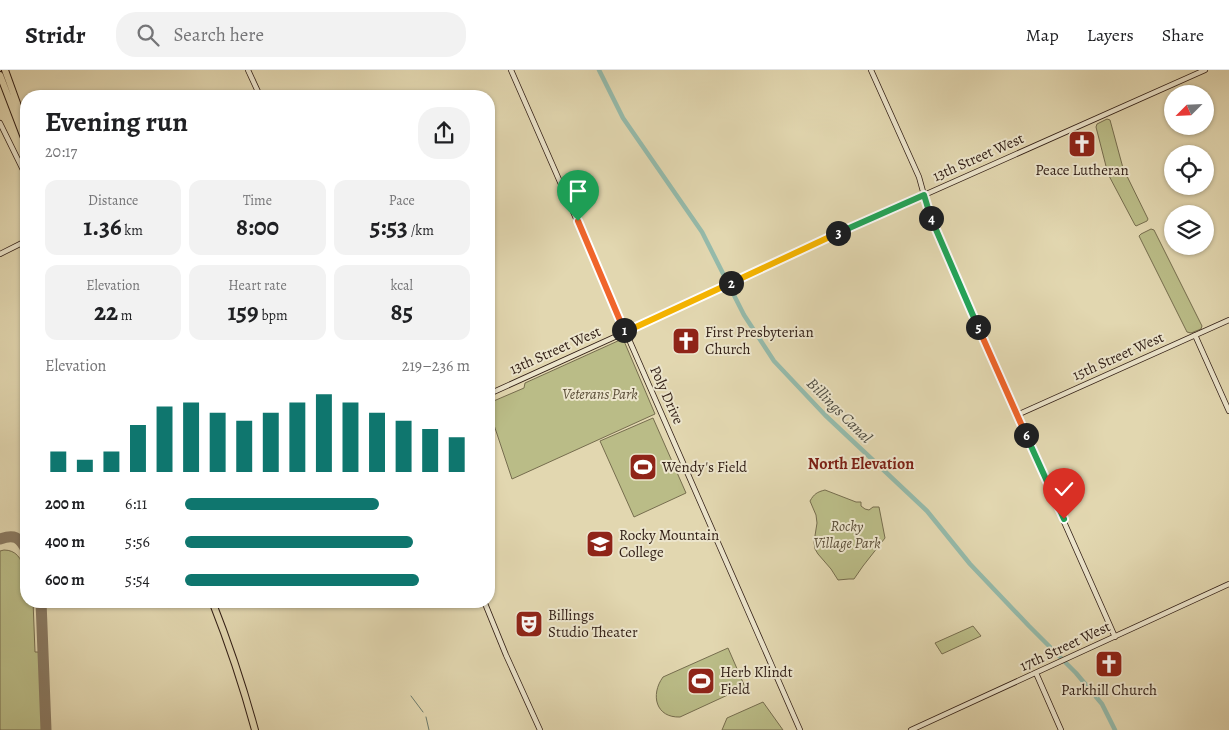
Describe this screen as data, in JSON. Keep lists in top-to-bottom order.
{
  "streets": {
    "street": [
      "13th Street West",
      "15th Street West",
      "Poly Drive",
      "17th Street West"
    ]
  },
  "crossings": [
    ["13th Street West", "Poly Drive"]
  ],
  "districts": ["North Elevation"],
  "water": ["Billings Canal"],
  "parks": ["Veterans Park", "Rocky Village Park"],
  "places": {
    "church": ["Peace Lutheran", "First Presbyterian Church", "Parkhill Church"],
    "sports": ["Wendy's Field", "Herb Klindt Field"],
    "school or university": ["Rocky Mountain College"],
    "theatre": ["Billings Studio Theater"]
  },
  "north": "bottom left",
  "page": {
    "header": "Stridr",
    "search": "Search here",
    "nav": ["Map", "Layers", "Share"],
    "heading": ["Evening run", "20:17"],
    "stats": [
      ["Distance", "1.36 km"],
      ["Time", "8:00"],
      ["Pace", "5:53 /km"],
      ["Elevation", "22 m"],
      ["Heart rate", "159 bpm"],
      ["kcal", "85"]
    ],
    "pins": [
      "4",
      "3",
      "2",
      "5",
      "1",
      "6"
    ],
    "chart": ["Elevation", "219–236 m"],
    "list": [
      {
        "name": "200 m",
        "note": "6:11"
      },
      {
        "name": "400 m",
        "note": "5:56"
      },
      {
        "name": "600 m",
        "note": "5:54"
      }
    ]
  }
}
